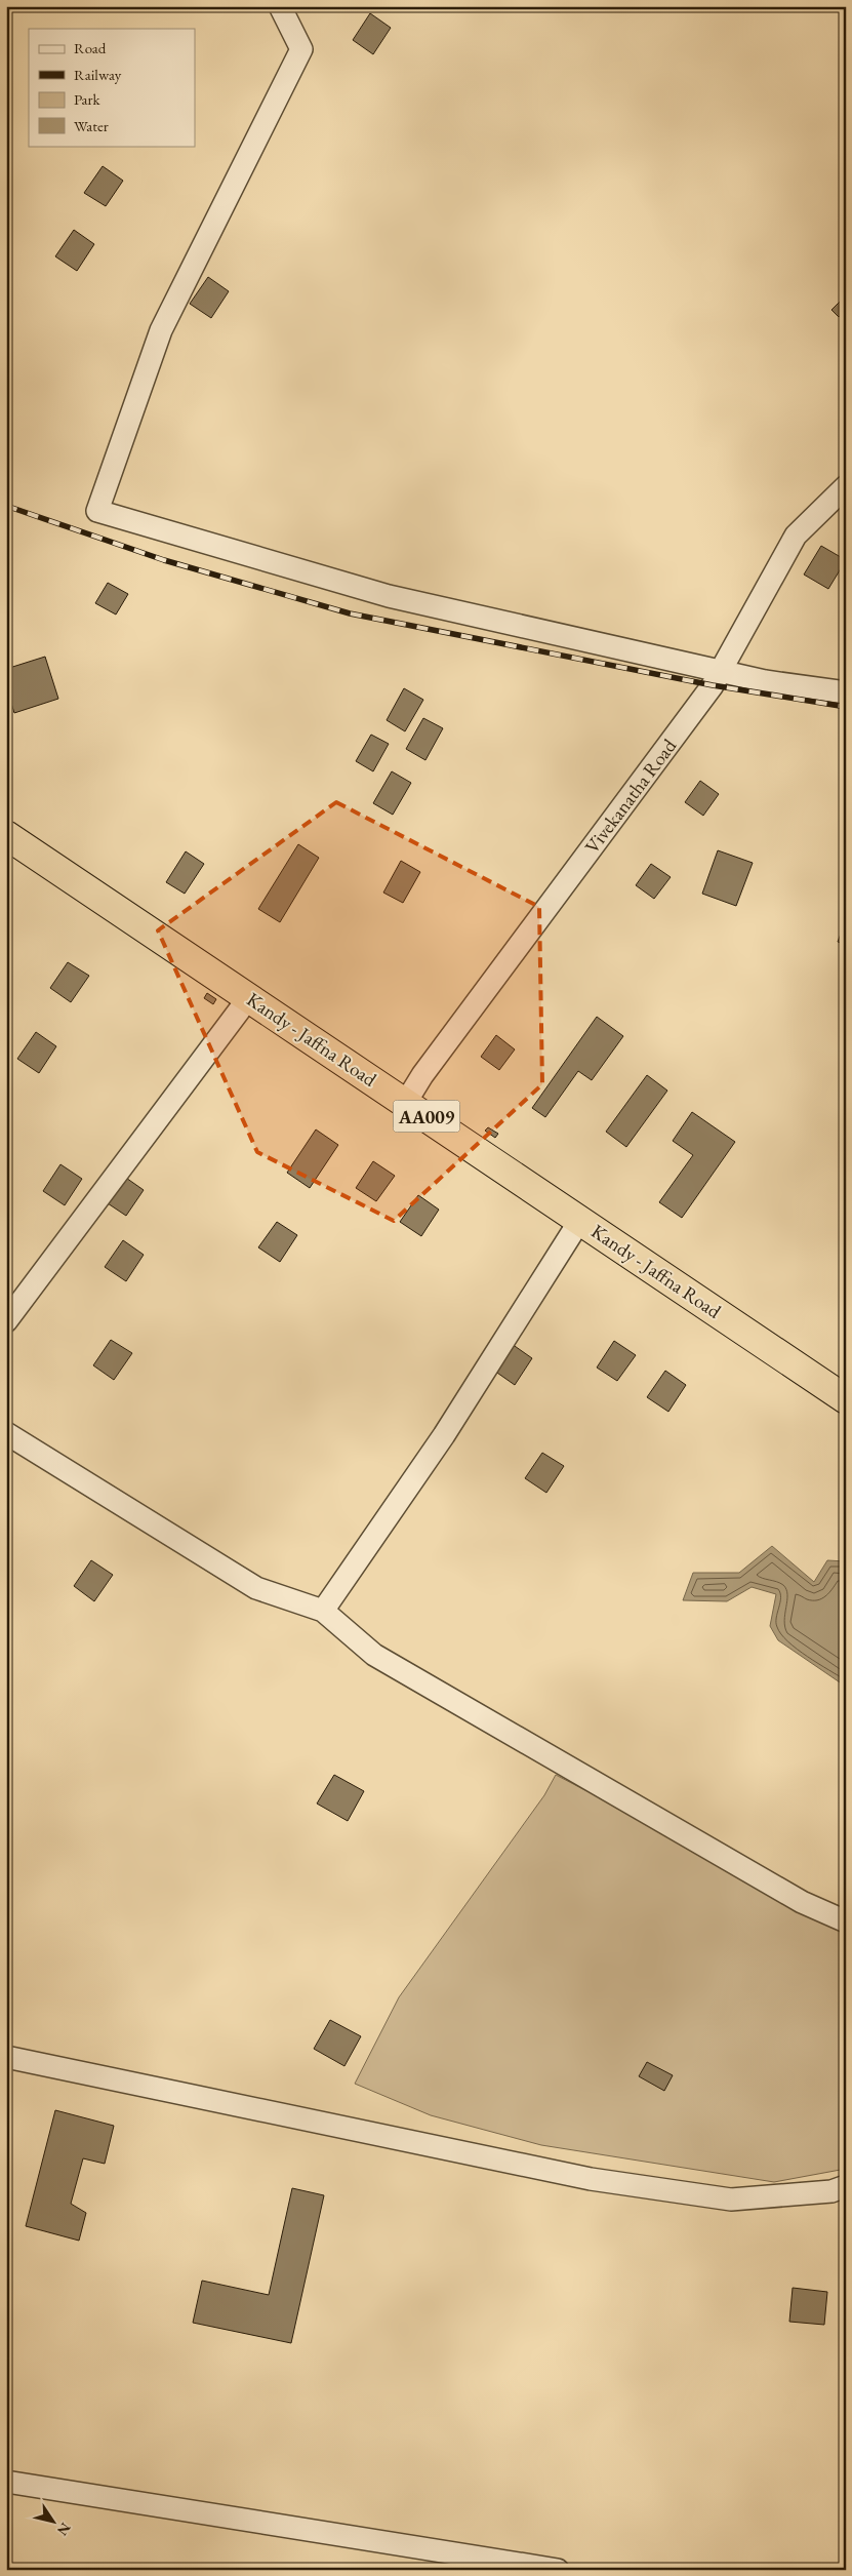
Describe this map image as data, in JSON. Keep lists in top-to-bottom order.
{
  "streets": {
    "highway": ["Kandy - Jaffna Road", "AA009"],
    "street": ["Vivekanatha Road"]
  },
  "crossings": [
    ["Vivekanatha Road", "Kandy - Jaffna Road"]
  ],
  "legend": [
    "Road",
    "Railway",
    "Park",
    "Water"
  ],
  "north": "bottom right"
}
